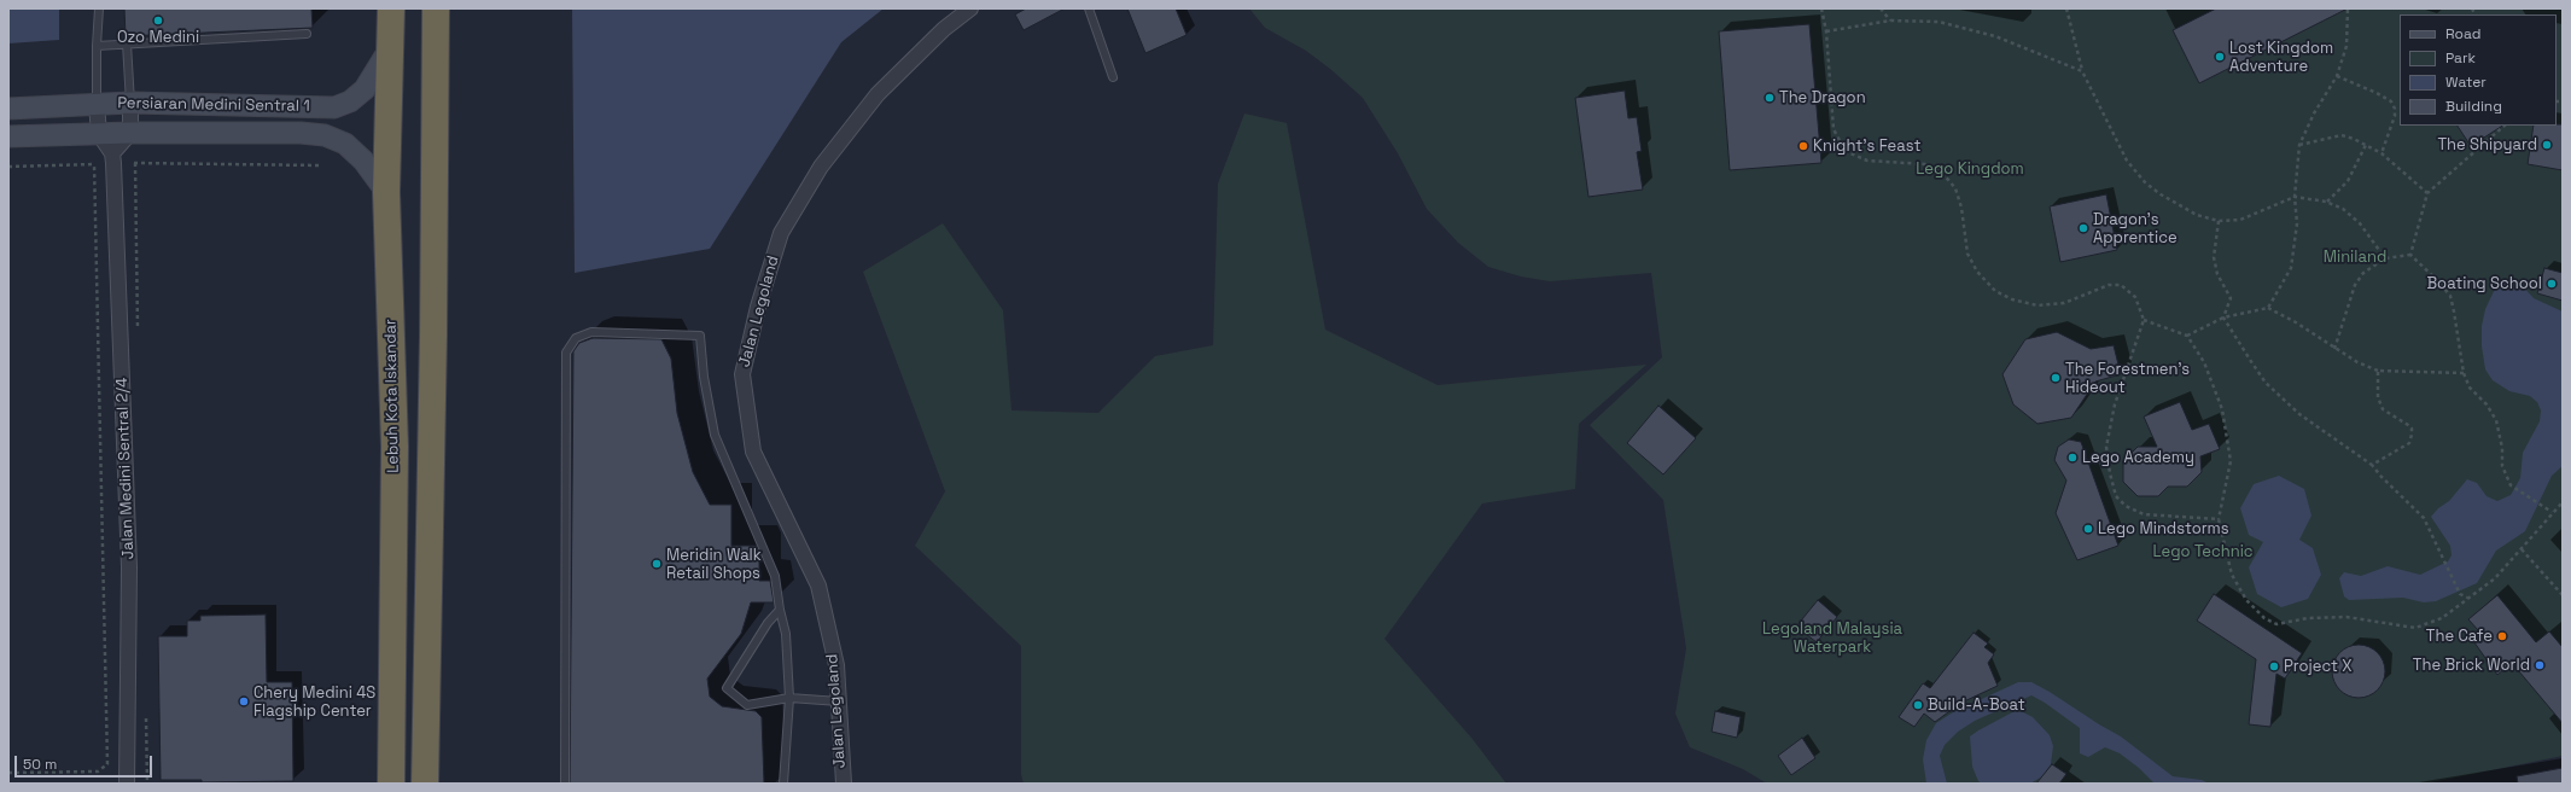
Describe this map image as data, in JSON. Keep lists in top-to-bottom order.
{
  "streets": {
    "highway": ["Lebuh Kota Iskandar"],
    "street": ["Persiaran Medini Sentral 1", "Jalan Legoland", "Jalan Medini Sentral 2/4"]
  },
  "crossings": [
    ["Persiaran Medini Sentral 1", "Lebuh Kota Iskandar"]
  ],
  "parks": [
    "Lego Kingdom",
    "Miniland",
    "Lego Technic",
    "Legoland Malaysia Waterpark"
  ],
  "places": [
    "Ozo Medini",
    "Lost Kingdom Adventure",
    "The Dragon",
    "The Shipyard",
    "Knight's Feast",
    "Dragon's Apprentice",
    "Boating School",
    "The Forestmen's Hideout",
    "Lego Academy",
    "Lego Mindstorms",
    "Meridin Walk Retail Shops",
    "The Cafe",
    "The Brick World",
    "Project X",
    "Chery Medini 4S Flagship Center",
    "Build-A-Boat"
  ],
  "legend": [
    "Road",
    "Park",
    "Water",
    "Building"
  ],
  "scale_bar": "50 m"
}
